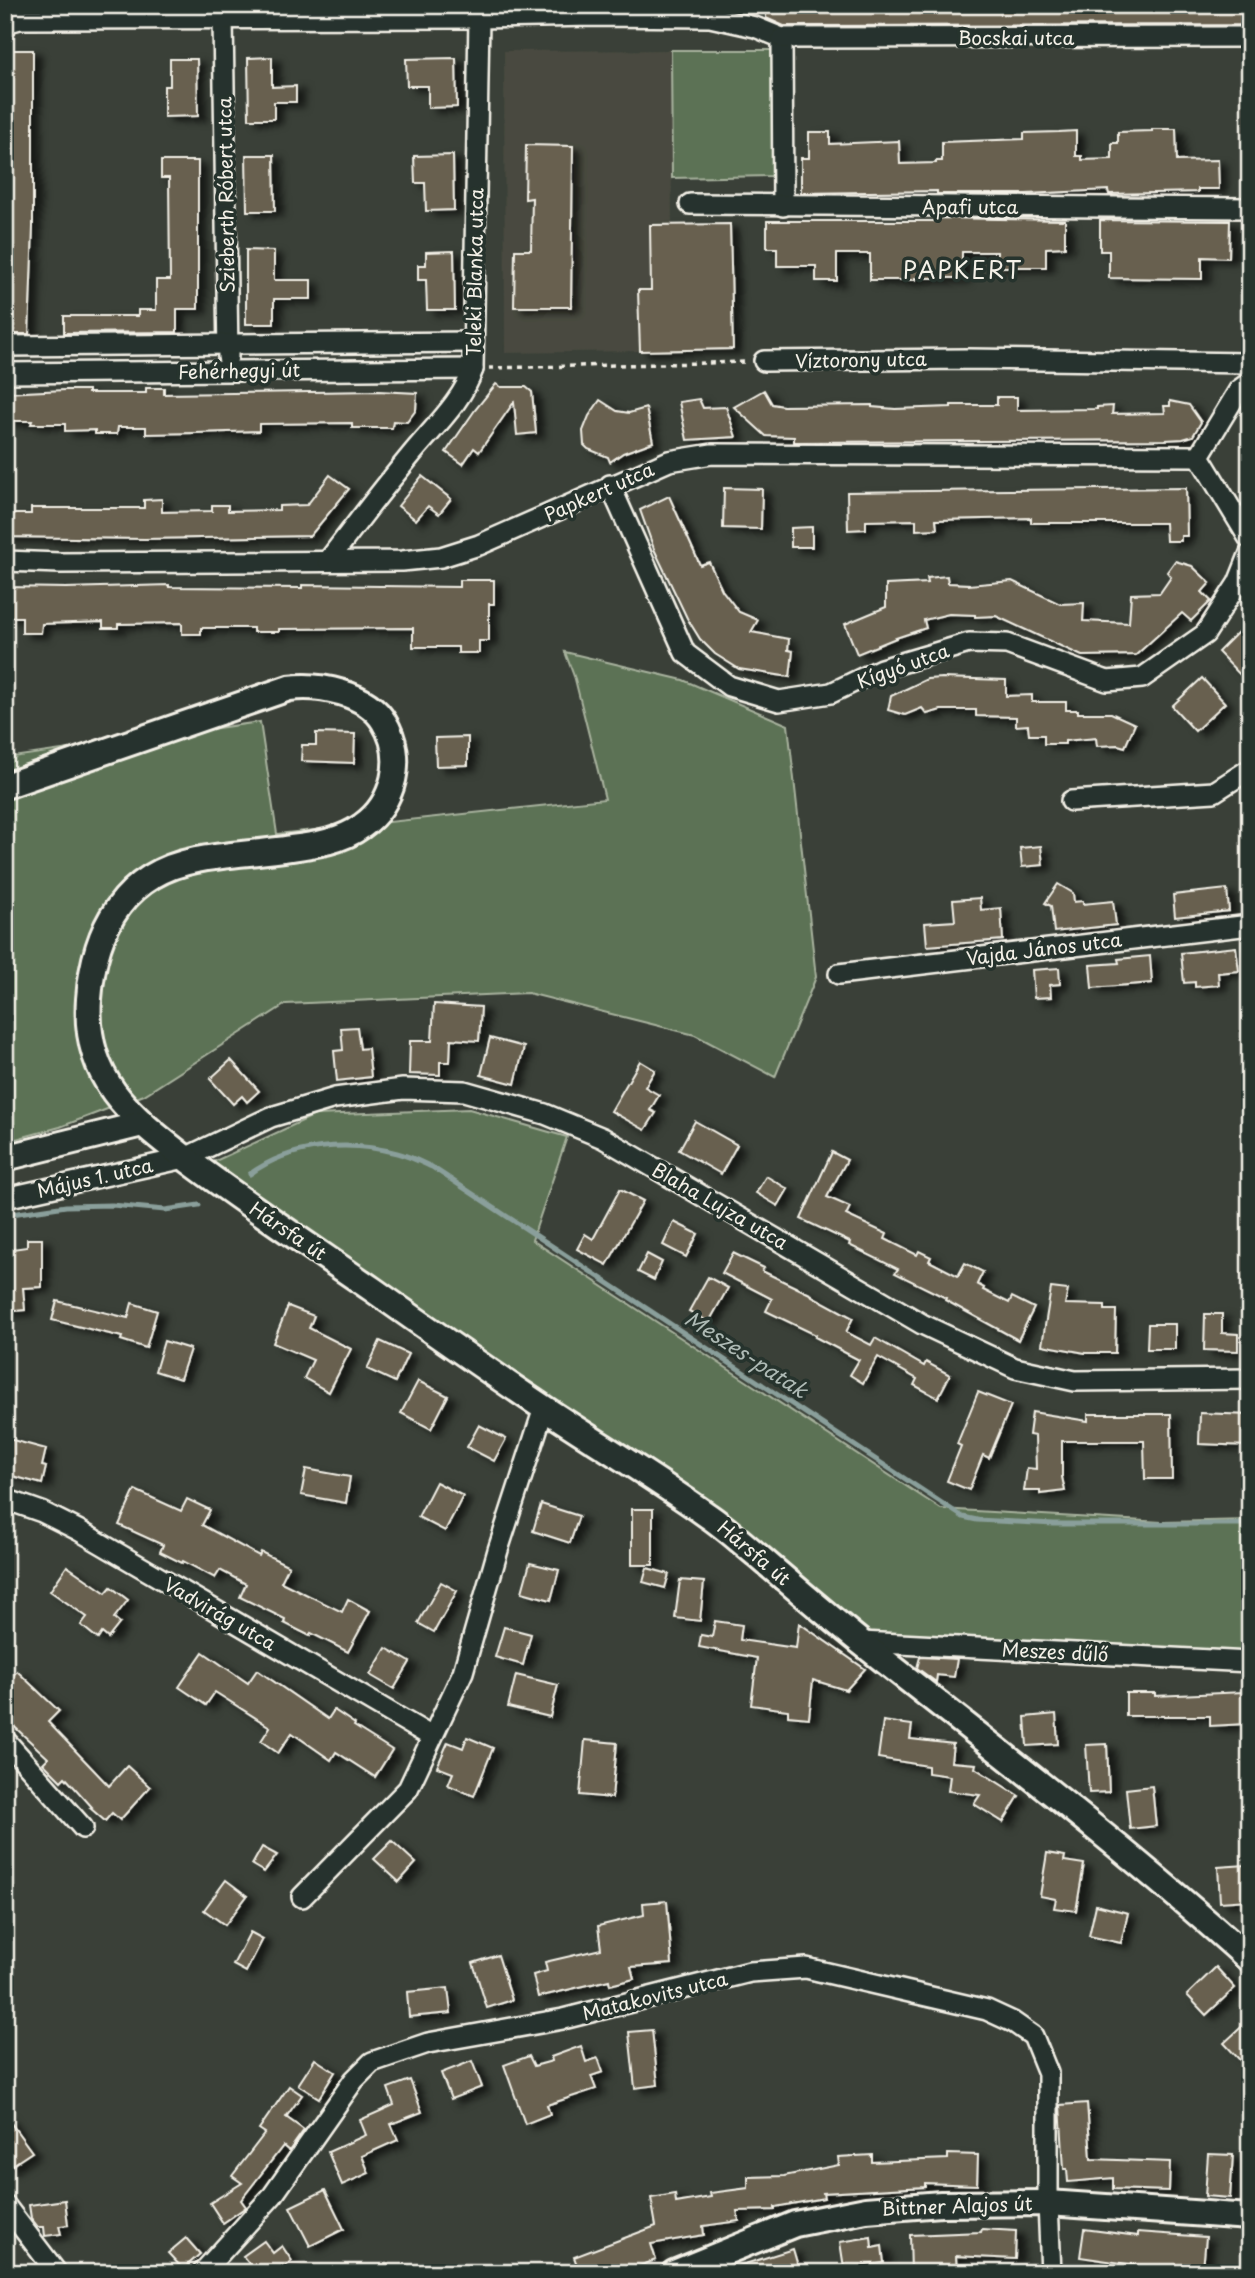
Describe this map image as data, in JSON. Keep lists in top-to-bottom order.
{
  "streets": {
    "street": [
      "Bocskai utca",
      "Szieberth Róbert utca",
      "Apafi utca",
      "Teleki Blanka utca",
      "Víztorony utca",
      "Fehérhegyi út",
      "Papkert utca",
      "Kígyó utca",
      "Vajda János utca",
      "Május 1. utca",
      "Blaha Lujza utca",
      "Hársfa út",
      "Vadvirág utca",
      "Meszes dűlő",
      "Matakovits utca",
      "Bittner Alajos út"
    ]
  },
  "crossings": [
    ["Szieberth Róbert utca", "Fehérhegyi út"],
    ["Teleki Blanka utca", "Fehérhegyi út"],
    ["Teleki Blanka utca", "Papkert utca"],
    ["Papkert utca", "Kígyó utca"],
    ["Május 1. utca", "Blaha Lujza utca"],
    ["Május 1. utca", "Hársfa út"],
    ["Blaha Lujza utca", "Hársfa út"],
    ["Hársfa út", "Meszes dűlő"],
    ["Matakovits utca", "Bittner Alajos út"]
  ],
  "districts": ["PAPKERT"],
  "water": ["Meszes-patak"]
}
